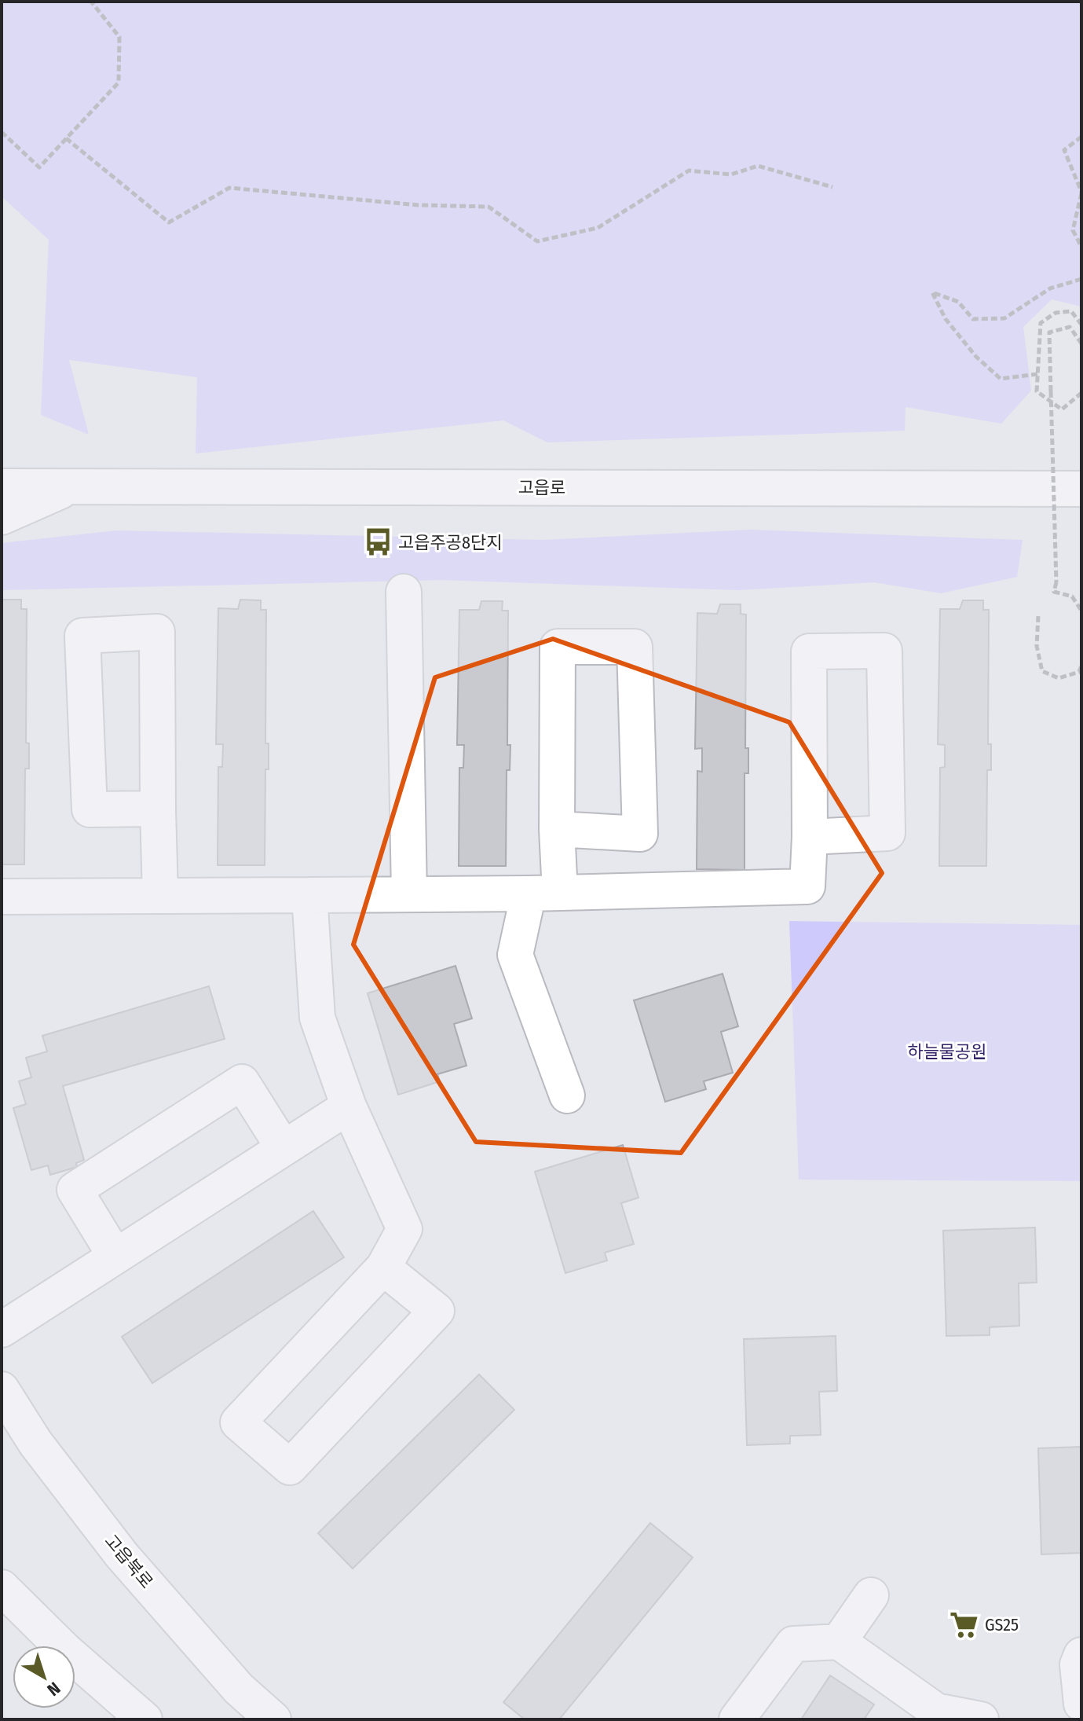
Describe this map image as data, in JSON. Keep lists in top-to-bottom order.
{
  "streets": {
    "street": ["고읍로", "고읍북로"]
  },
  "parks": ["하늘물공원"],
  "places": {
    "bus stop": ["고읍주공8단지"],
    "supermarket": ["GS25"]
  },
  "north": "bottom right"
}
